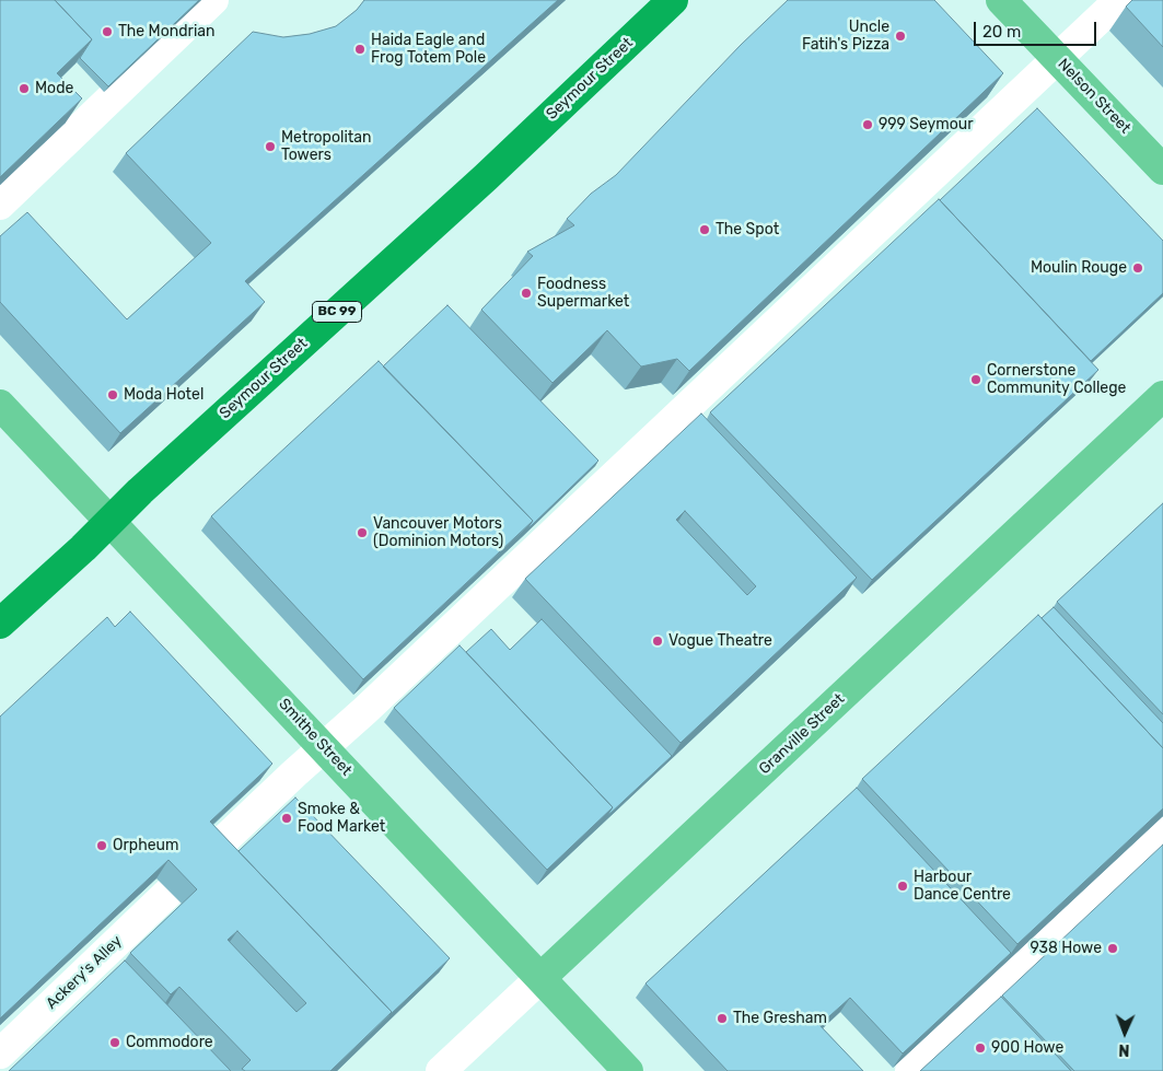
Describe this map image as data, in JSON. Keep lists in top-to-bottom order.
{
  "streets": {
    "highway": ["Seymour Street", "BC 99"],
    "main road": ["Nelson Street", "Granville Street", "Smithe Street"],
    "street": ["Ackery's Alley"]
  },
  "crossings": [
    ["Seymour Street", "Smithe Street"],
    ["Granville Street", "Smithe Street"]
  ],
  "places": [
    "The Mondrian",
    "Uncle Fatih's Pizza",
    "Haida Eagle and Frog Totem Pole",
    "Mode",
    "999 Seymour",
    "Metropolitan Towers",
    "The Spot",
    "Moulin Rouge",
    "Foodness Supermarket",
    "Cornerstone Community College",
    "Moda Hotel",
    "Vancouver Motors (Dominion Motors)",
    "Vogue Theatre",
    "Smoke & Food Market",
    "Orpheum",
    "Harbour Dance Centre",
    "938 Howe",
    "The Gresham",
    "Commodore",
    "900 Howe"
  ],
  "scale_bar": "20 m",
  "north": "bottom"
}
